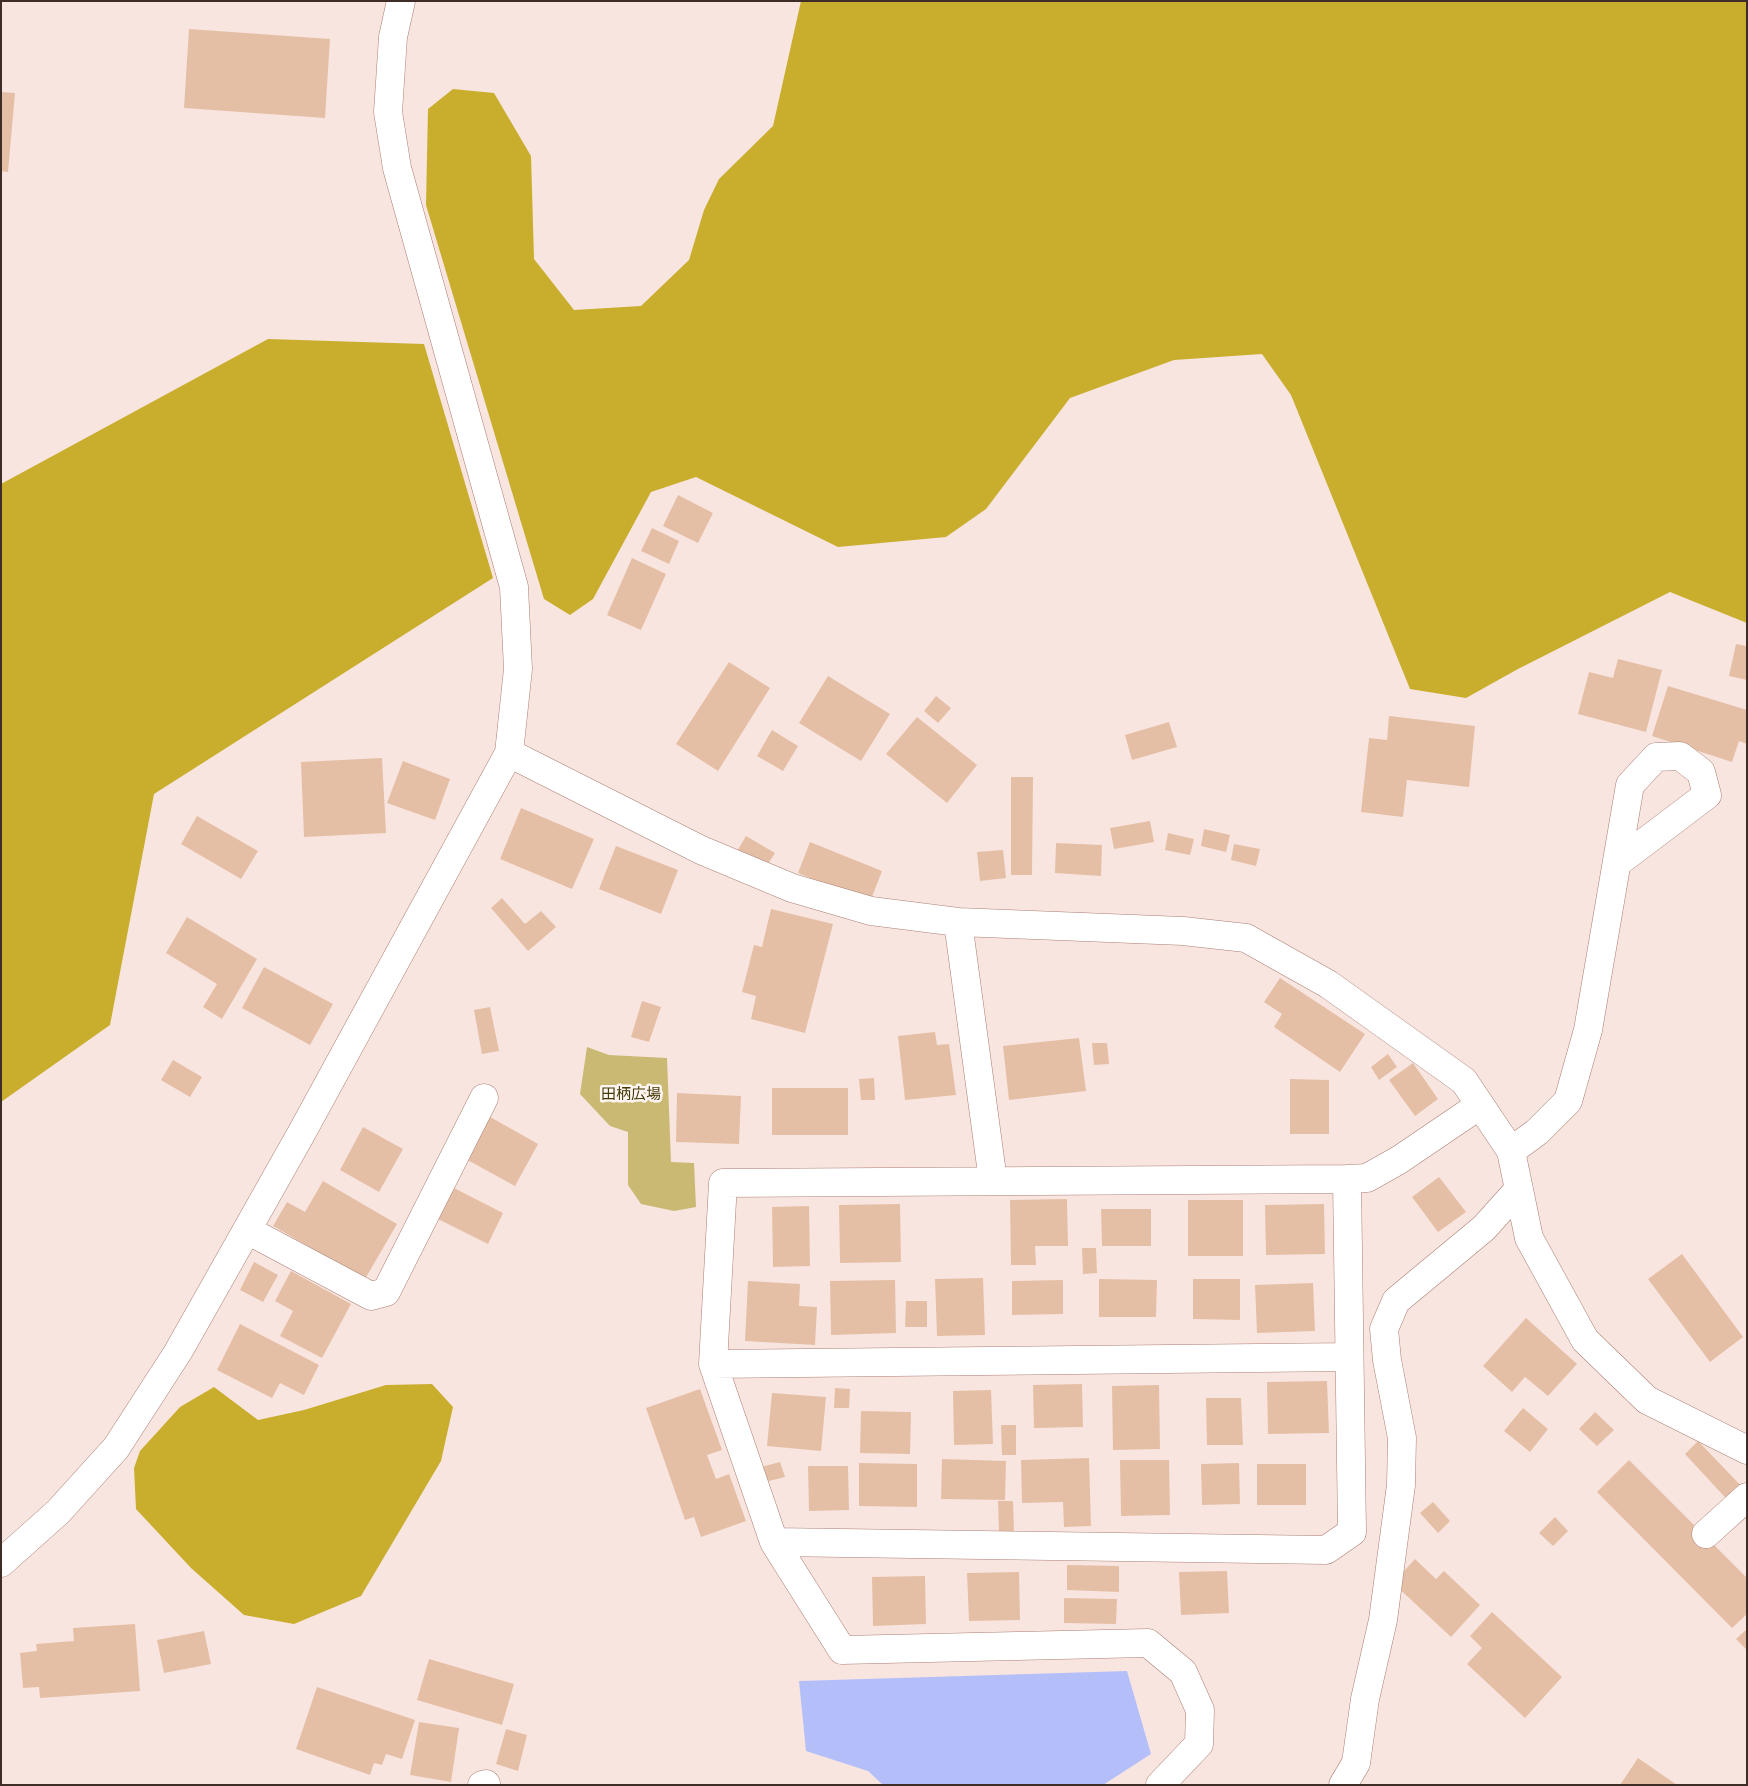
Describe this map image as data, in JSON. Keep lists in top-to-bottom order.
{
  "parks": ["田柄広場"]
}
